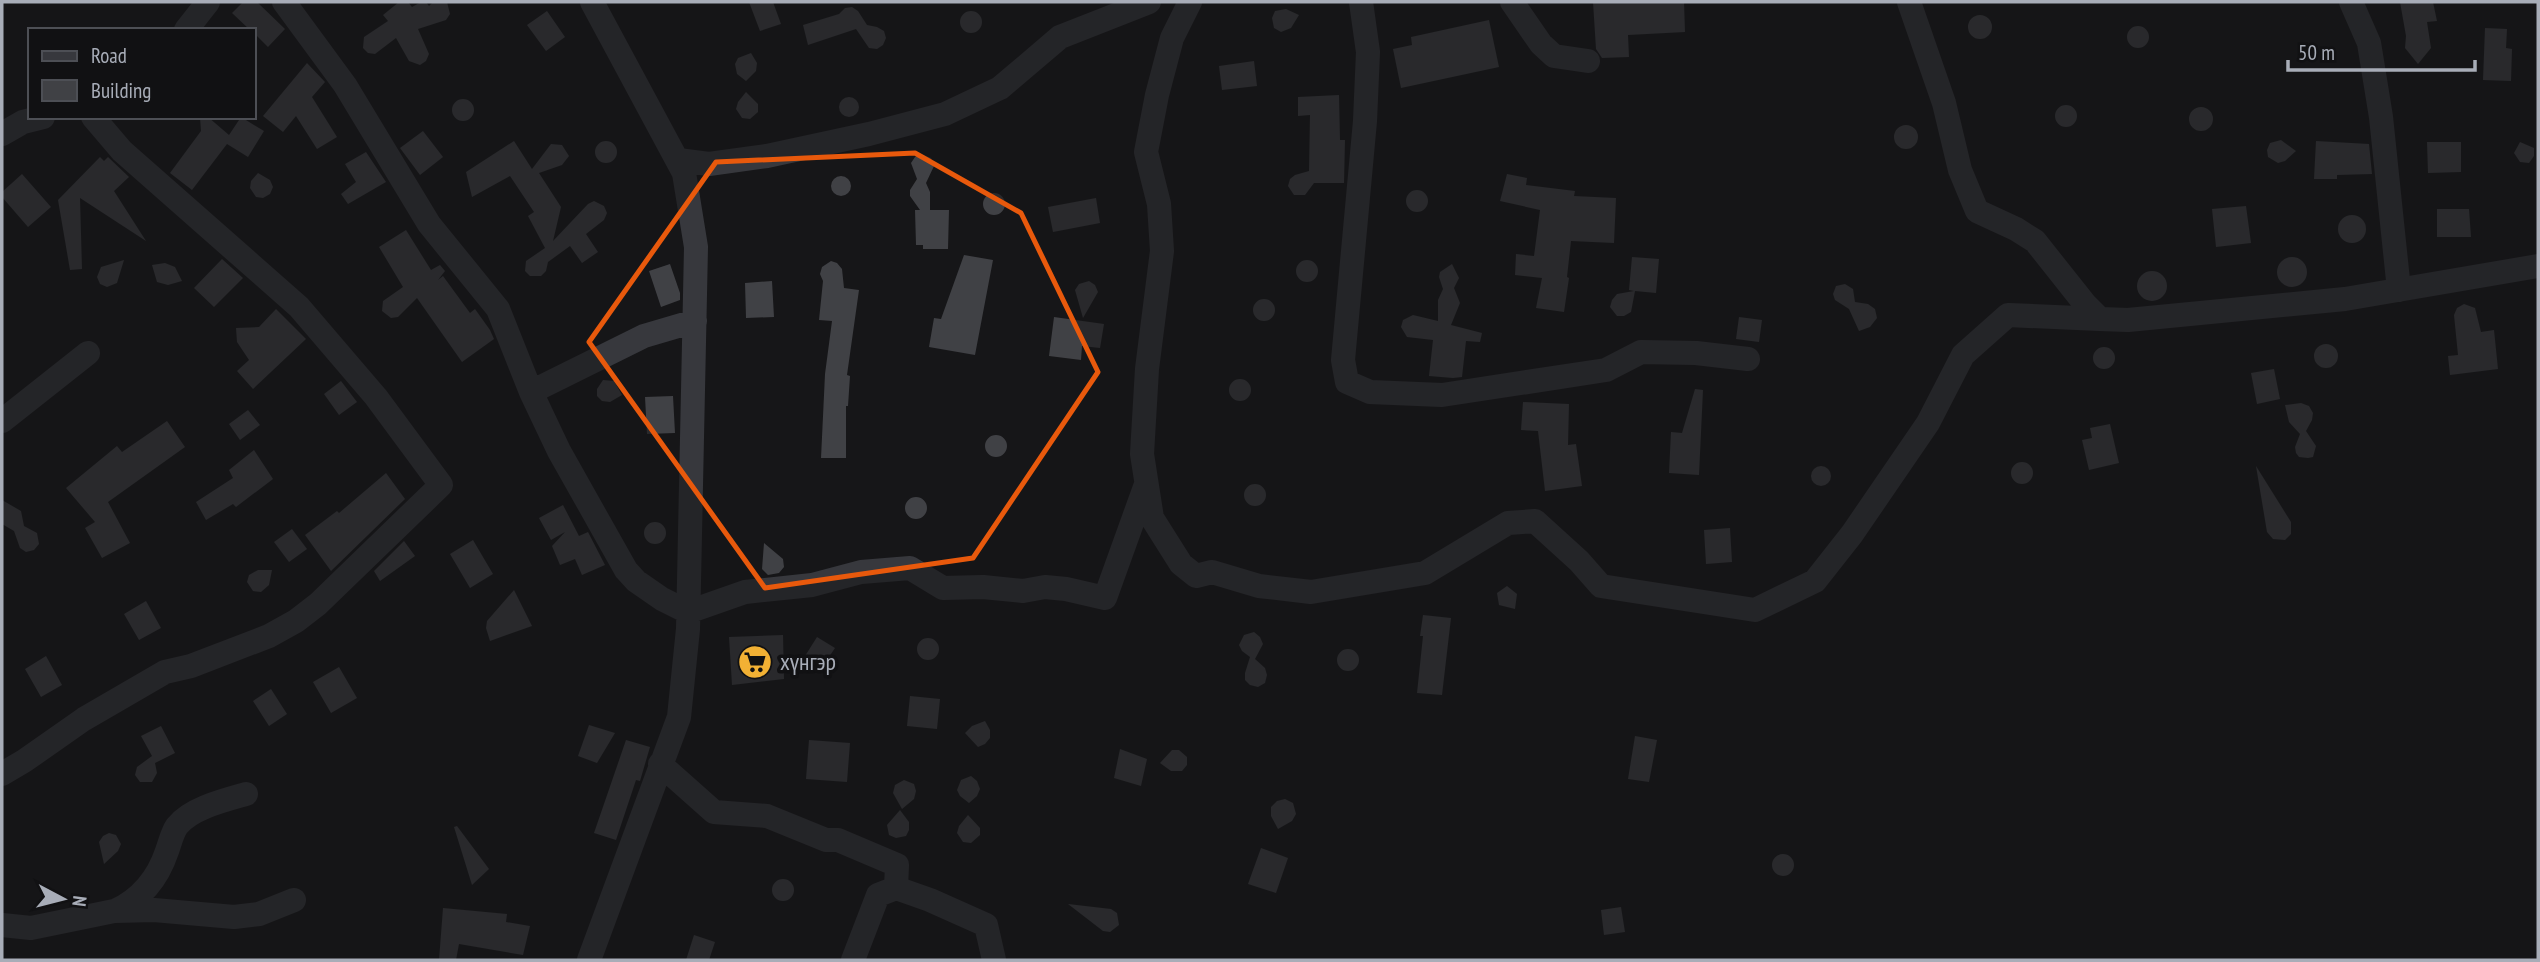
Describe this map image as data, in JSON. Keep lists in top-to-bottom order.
{
  "places": {
    "supermarket": ["хүнгэр"]
  },
  "legend": ["Road", "Building"],
  "scale_bar": "50 m",
  "north": "right"
}
